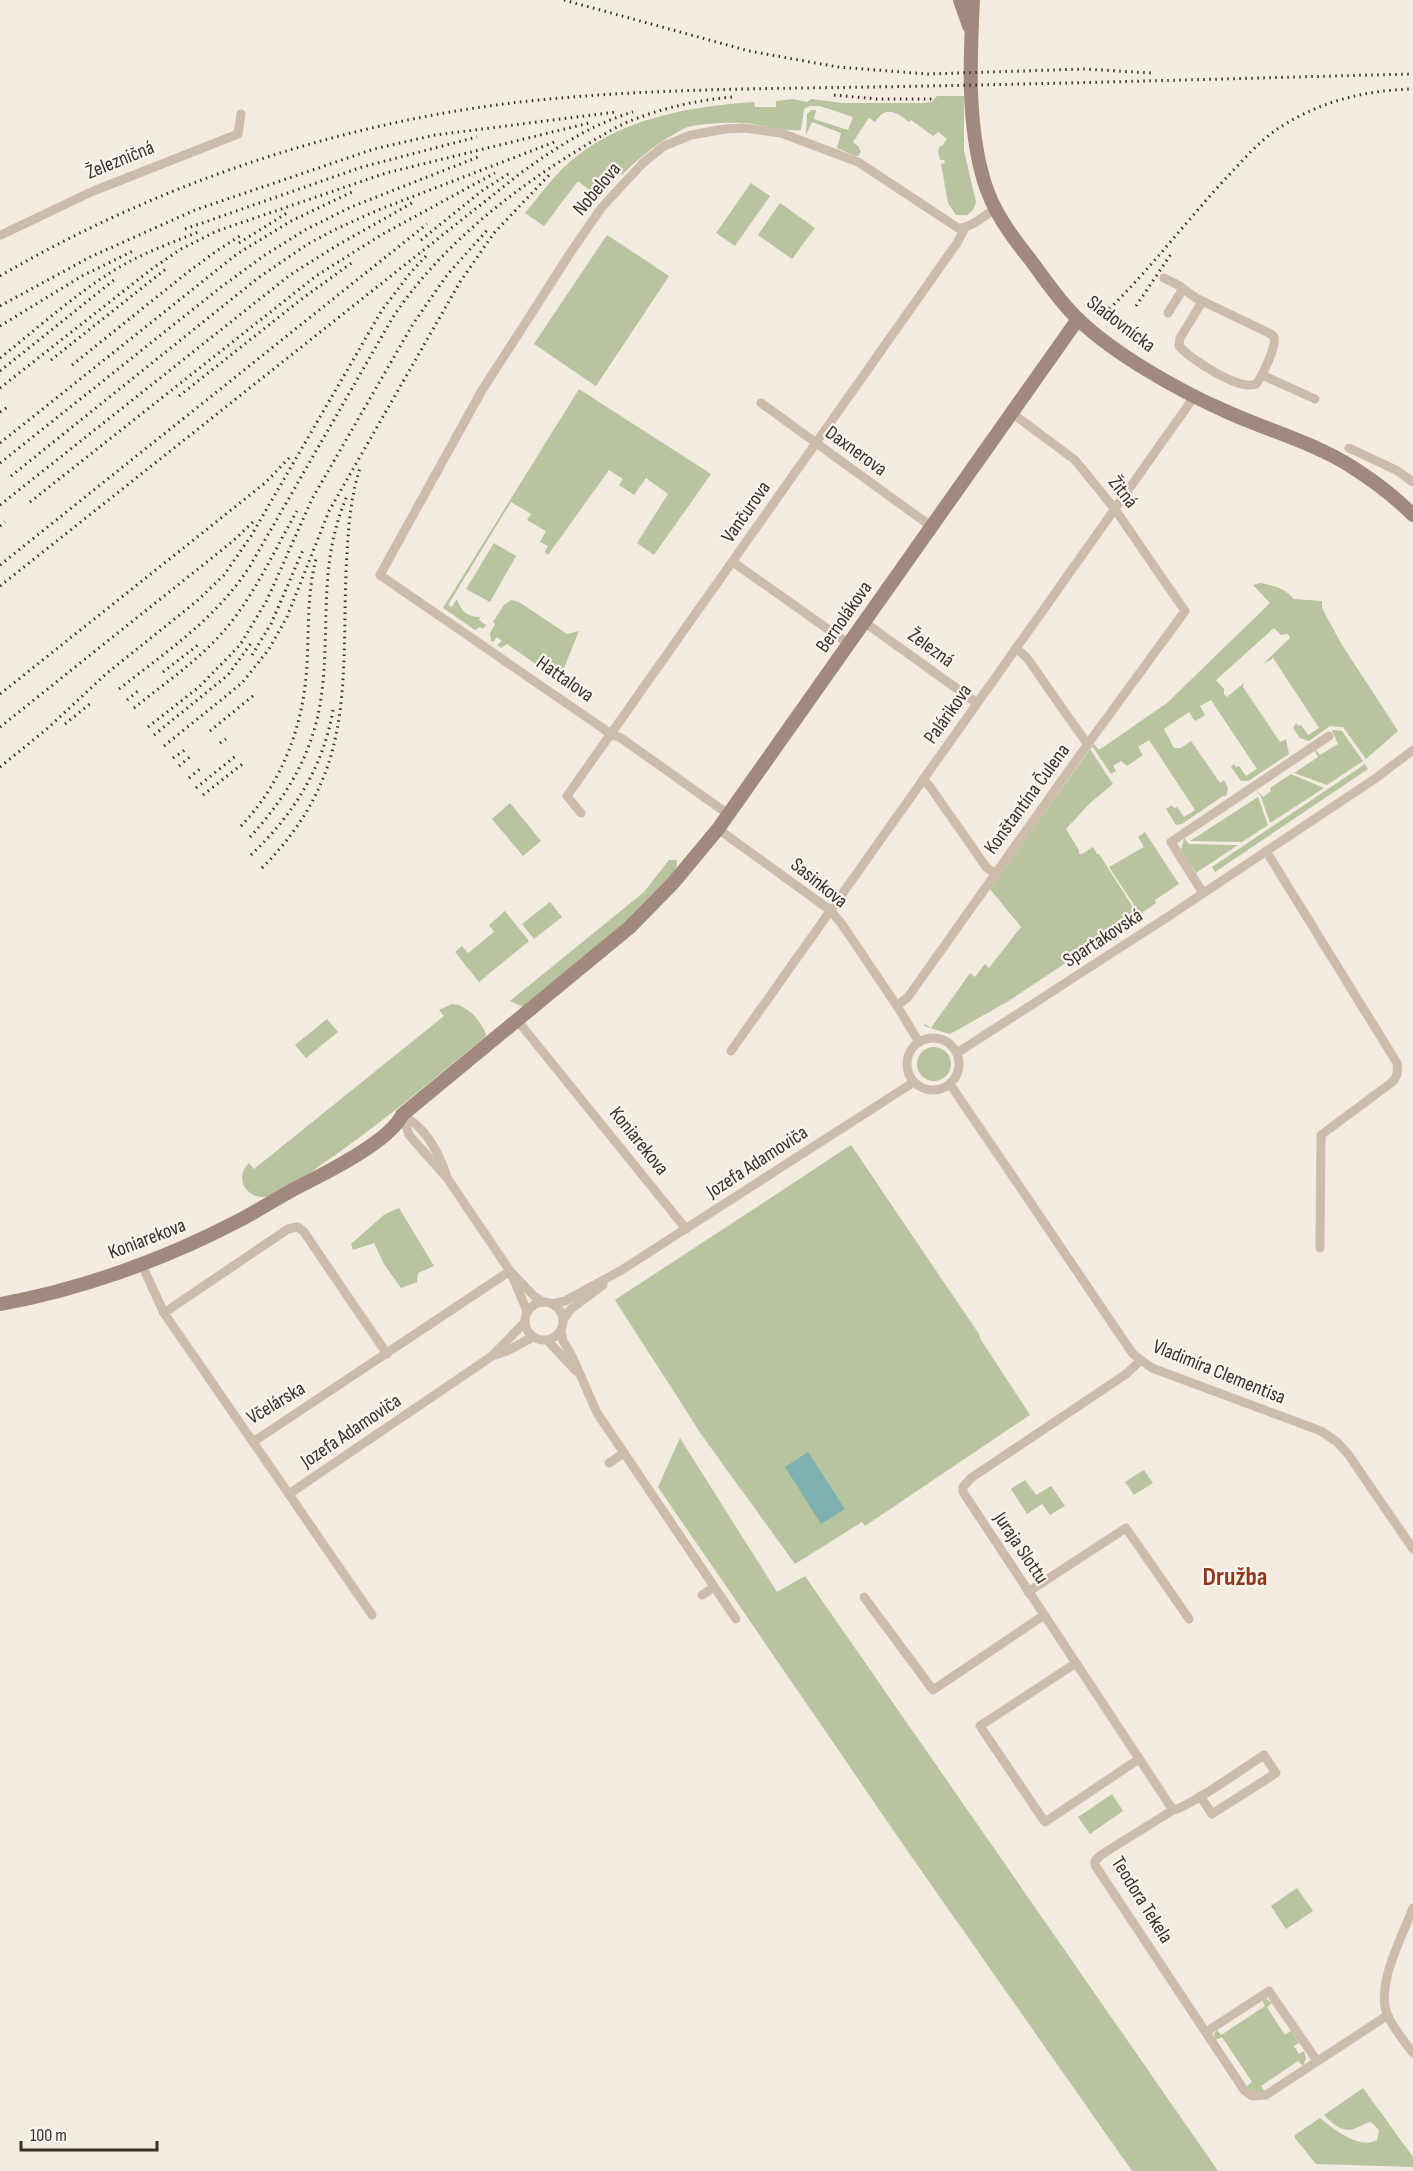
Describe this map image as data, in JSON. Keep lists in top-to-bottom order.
{
  "streets": {
    "street": [
      "Železničná",
      "Nobelova",
      "Sladovnícka",
      "Daxnerova",
      "Žitná",
      "Vančurova",
      "Bernolákova",
      "Železná",
      "Hattalova",
      "Palárikova",
      "Konštantína Čulena",
      "Sasinkova",
      "Spartakovská",
      "Koniarekova",
      "Jozefa Adamoviča",
      "Vladimíra Clementisa",
      "Včelárska",
      "Juraja Slottu",
      "Teodora Tekela"
    ]
  },
  "crossings": [
    ["Nobelova", "Vančurova"],
    ["Nobelova", "Hattalova"],
    ["Sladovnícka", "Bernolákova"],
    ["Sladovnícka", "Palárikova"],
    ["Daxnerova", "Vančurova"],
    ["Daxnerova", "Bernolákova"],
    ["Žitná", "Bernolákova"],
    ["Žitná", "Palárikova"],
    ["Žitná", "Konštantína Čulena"],
    ["Vančurova", "Hattalova"],
    ["Bernolákova", "Železná"],
    ["Bernolákova", "Hattalova"],
    ["Bernolákova", "Sasinkova"],
    ["Bernolákova", "Koniarekova"],
    ["Železná", "Palárikova"],
    ["Palárikova", "Sasinkova"],
    ["Konštantína Čulena", "Sasinkova"],
    ["Sasinkova", "Spartakovská"],
    ["Sasinkova", "Jozefa Adamoviča"],
    ["Sasinkova", "Vladimíra Clementisa"],
    ["Spartakovská", "Jozefa Adamoviča"],
    ["Spartakovská", "Vladimíra Clementisa"],
    ["Koniarekova", "Jozefa Adamoviča"],
    ["Koniarekova", "Včelárska"],
    ["Jozefa Adamoviča", "Vladimíra Clementisa"],
    ["Vladimíra Clementisa", "Juraja Slottu"],
    ["Juraja Slottu", "Teodora Tekela"]
  ],
  "districts": ["Družba"],
  "scale_bar": "100 m"
}
